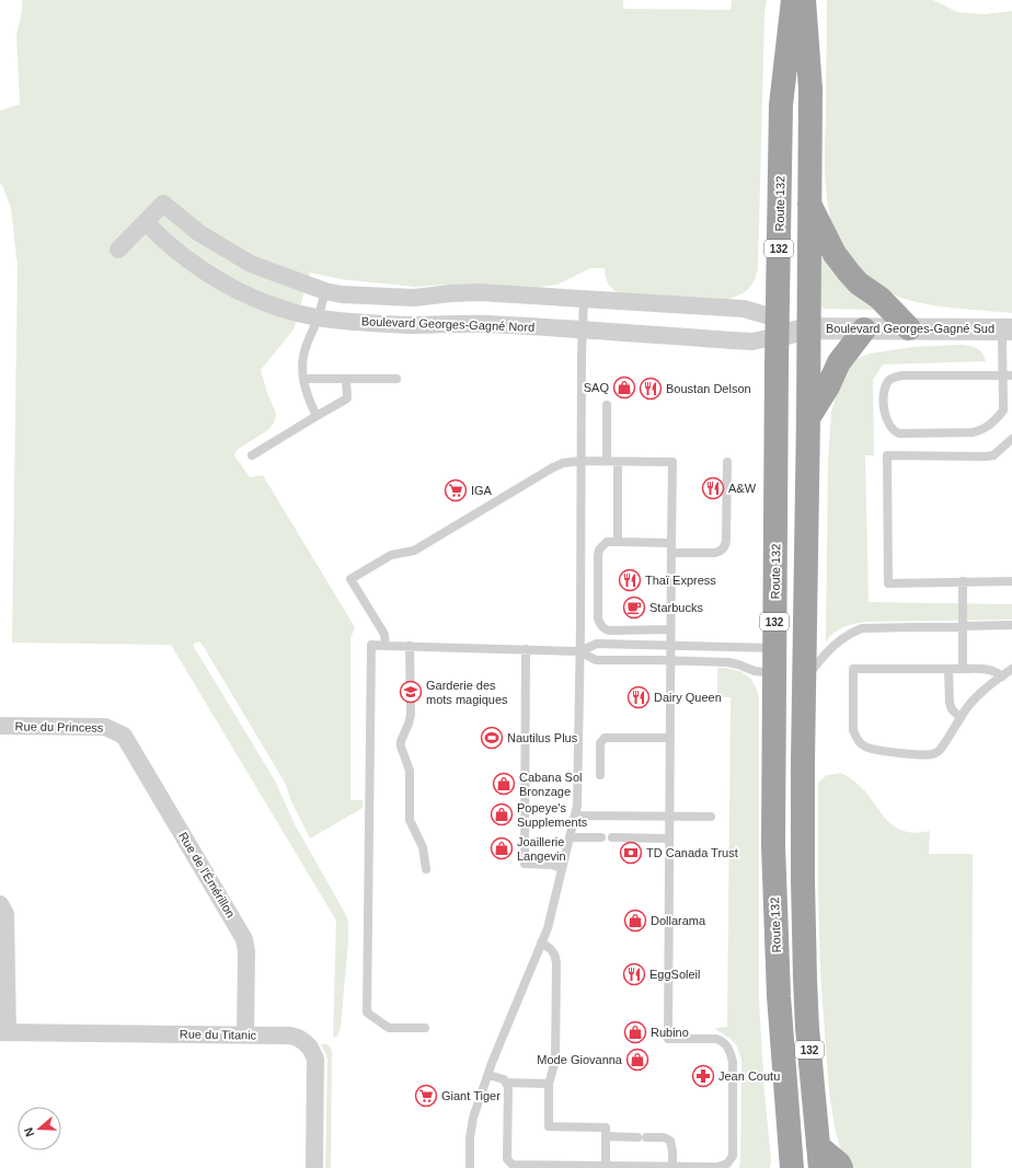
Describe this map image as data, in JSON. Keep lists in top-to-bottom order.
{
  "streets": {
    "highway": ["Route 132", "132"],
    "street": [
      "Boulevard Georges-Gagné Nord",
      "Boulevard Georges-Gagné Sud",
      "Rue du Princess",
      "Rue de l'Émérillon",
      "Rue du Titanic"
    ]
  },
  "crossings": [
    ["Route 132", "Boulevard Georges-Gagné Nord"],
    ["Route 132", "Boulevard Georges-Gagné Sud"],
    ["132", "Boulevard Georges-Gagné Sud"],
    ["Boulevard Georges-Gagné Nord", "Boulevard Georges-Gagné Sud"],
    ["Rue du Princess", "Rue de l'Émérillon"],
    ["Rue de l'Émérillon", "Rue du Titanic"]
  ],
  "places": {
    "shop": [
      "SAQ",
      "Cabana Sol Bronzage",
      "Popeye's Supplements",
      "Joaillerie Langevin",
      "Dollarama",
      "Rubino",
      "Mode Giovanna"
    ],
    "restaurant": [
      "Boustan Delson",
      "A&W",
      "Thaï Express",
      "Dairy Queen",
      "EggSoleil"
    ],
    "supermarket": ["IGA", "Giant Tiger"],
    "cafe": ["Starbucks"],
    "school or university": ["Garderie des mots magiques"],
    "sports": ["Nautilus Plus"],
    "bank": ["TD Canada Trust"],
    "pharmacy": ["Jean Coutu"]
  },
  "north": "left"
}
